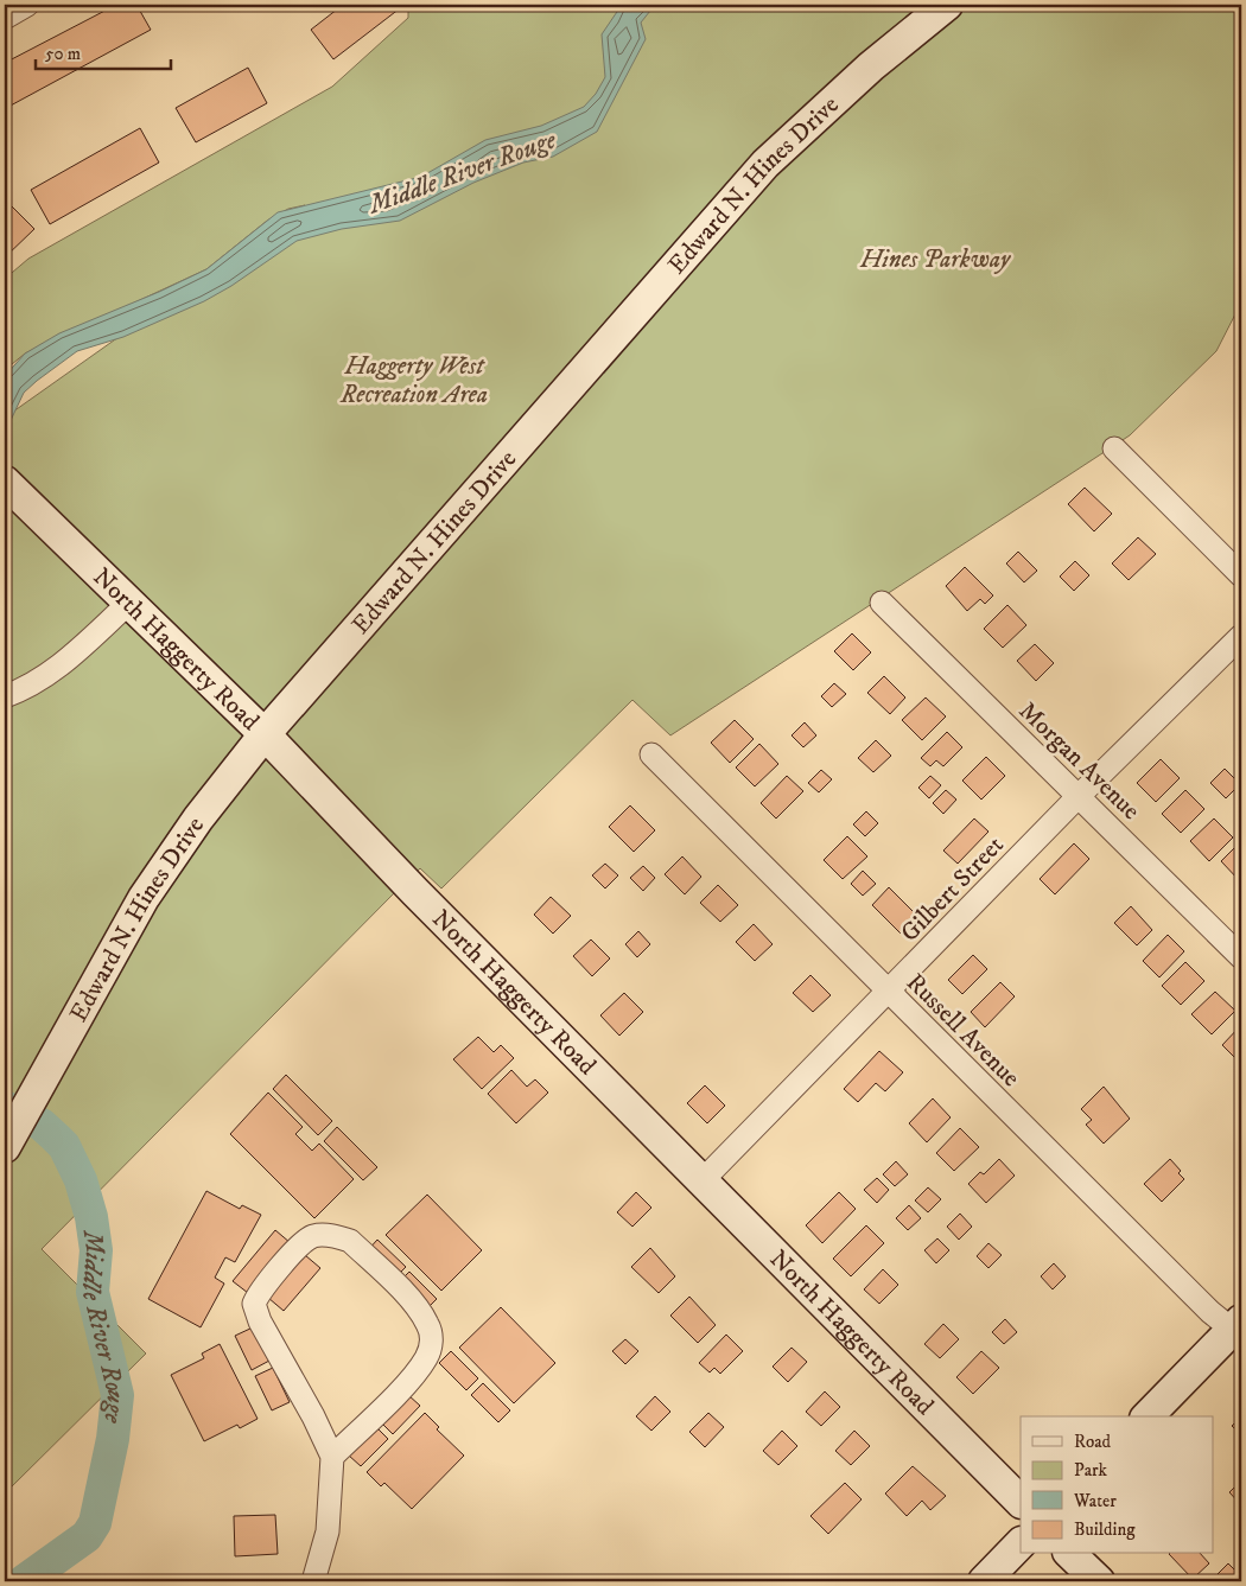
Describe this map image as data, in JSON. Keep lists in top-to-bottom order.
{
  "streets": {
    "street": [
      "Edward N. Hines Drive",
      "North Haggerty Road",
      "Morgan Avenue",
      "Gilbert Street",
      "Russell Avenue"
    ]
  },
  "crossings": [
    ["Edward N. Hines Drive", "North Haggerty Road"],
    ["North Haggerty Road", "Gilbert Street"],
    ["Morgan Avenue", "Gilbert Street"],
    ["Gilbert Street", "Russell Avenue"]
  ],
  "water": ["Middle River Rouge"],
  "parks": ["Hines Parkway", "Haggerty West Recreation Area"],
  "legend": [
    "Road",
    "Park",
    "Water",
    "Building"
  ],
  "scale_bar": "50 m"
}
